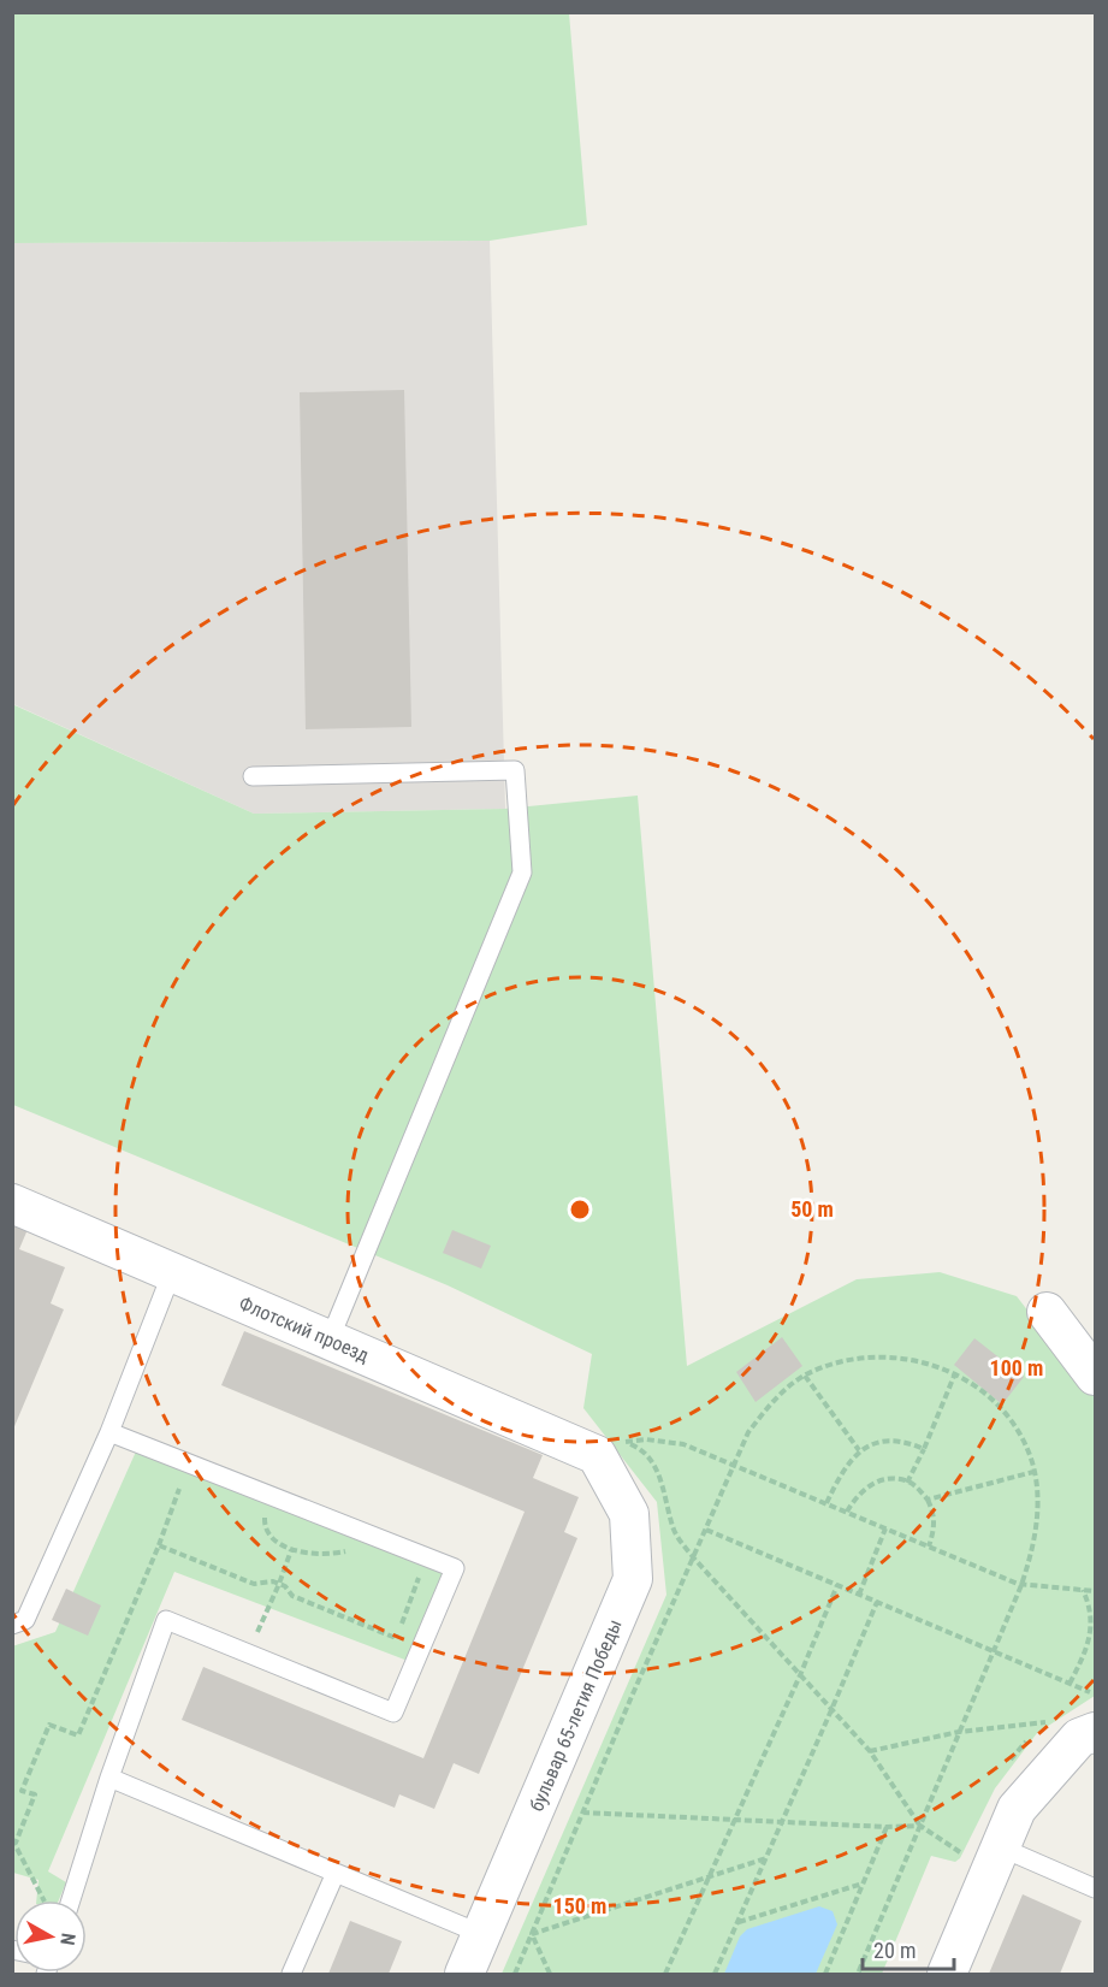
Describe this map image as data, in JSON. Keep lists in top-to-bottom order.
{
  "streets": {
    "street": ["Флотский проезд", "бульвар 65-летия Победы"]
  },
  "crossings": [
    ["Флотский проезд", "бульвар 65-летия Победы"]
  ],
  "scale_bar": "20 m",
  "north": "right",
  "rings": ["50 m", "100 m", "150 m"]
}
